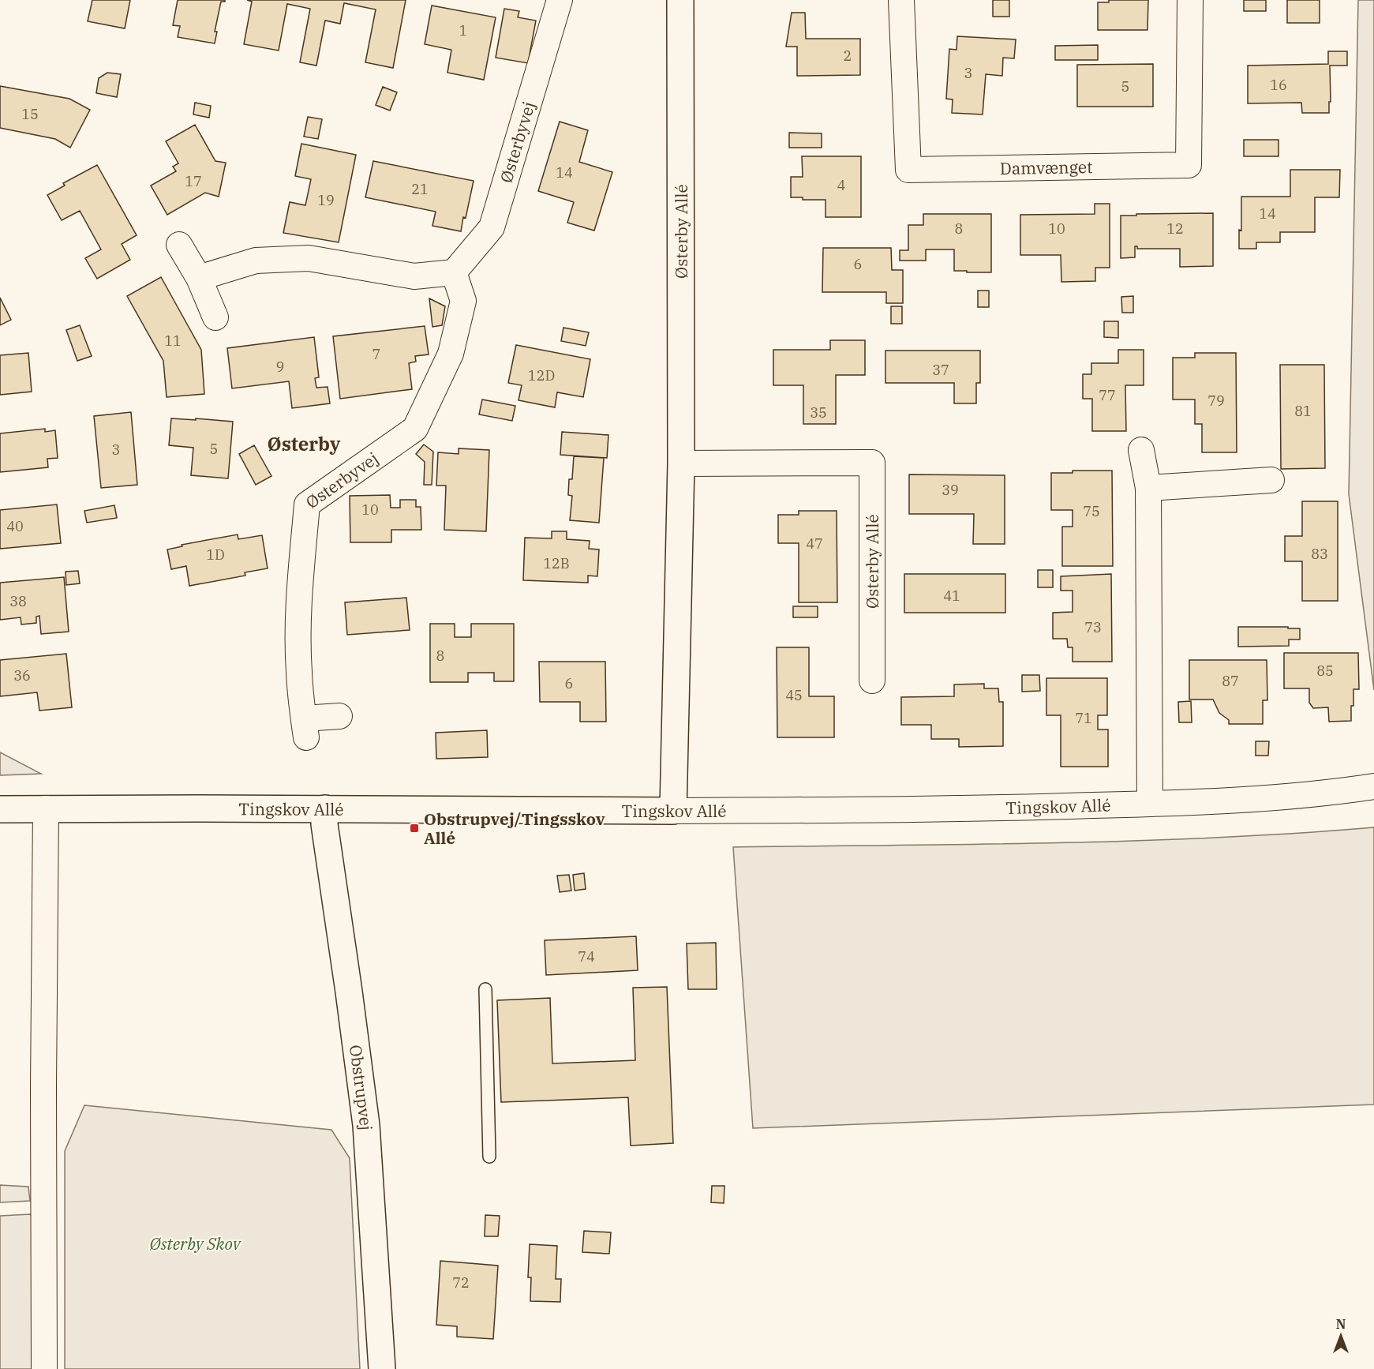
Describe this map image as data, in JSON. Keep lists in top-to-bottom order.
{
  "streets": {
    "street": [
      "Østerbyvej",
      "Damvænget",
      "Østerby Allé",
      "Tingskov Allé",
      "Obstrupvej"
    ]
  },
  "crossings": [
    ["Østerby Allé", "Tingskov Allé"],
    ["Tingskov Allé", "Obstrupvej"]
  ],
  "districts": ["Østerby"],
  "parks": ["Østerby Skov"],
  "places": {
    "transit": ["Obstrupvej/Tingsskov Allé"]
  },
  "house_numbers": [
    "1",
    "2",
    "3",
    "16",
    "5",
    "15",
    "14",
    "17",
    "4",
    "21",
    "19",
    "14",
    "8",
    "10",
    "12",
    "6",
    "11",
    "7",
    "9",
    "37",
    "12D",
    "77",
    "79",
    "81",
    "35",
    "5",
    "3",
    "39",
    "10",
    "75",
    "40",
    "47",
    "83",
    "1D",
    "12B",
    "41",
    "38",
    "73",
    "8",
    "85",
    "36",
    "87",
    "6",
    "45",
    "71",
    "74",
    "72"
  ],
  "north": "top"
}
